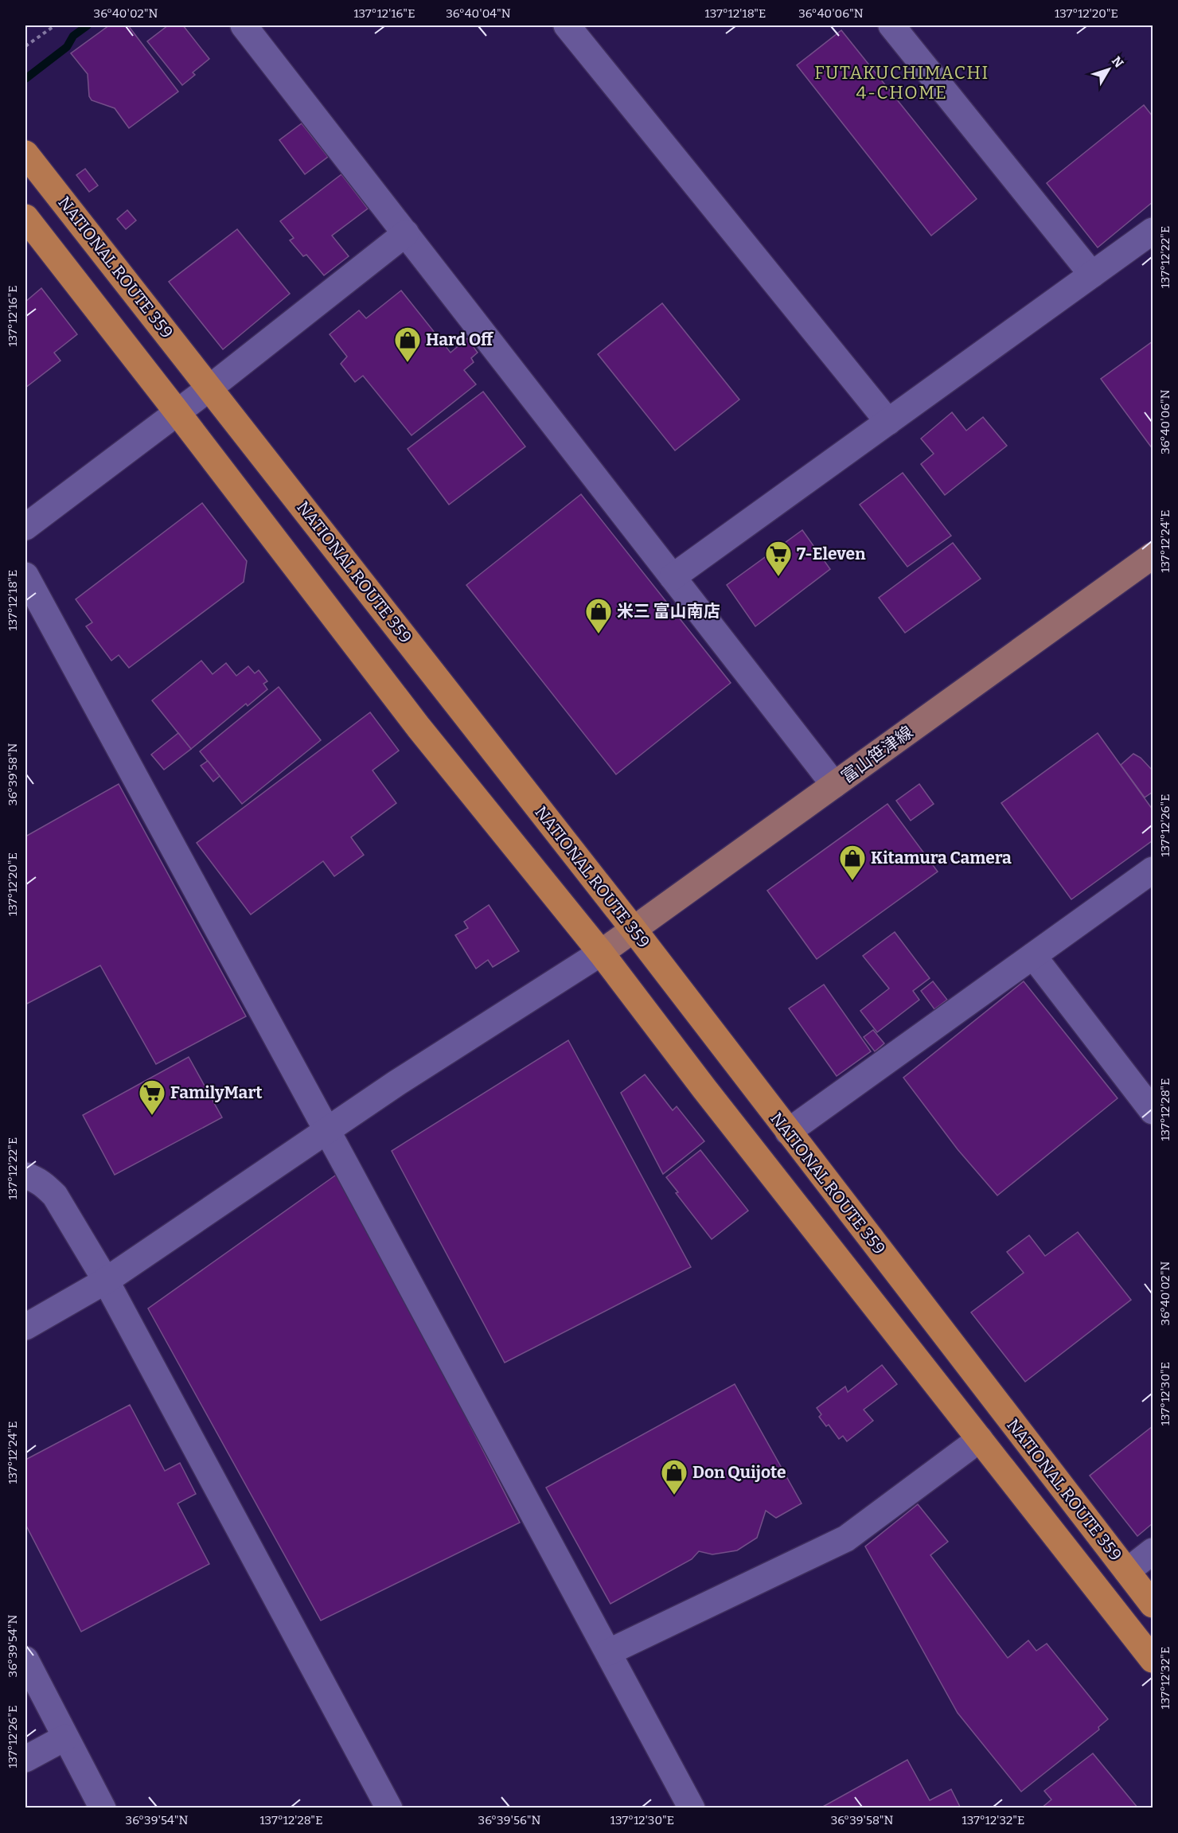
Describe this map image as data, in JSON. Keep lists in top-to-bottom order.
{
  "streets": {
    "highway": ["NATIONAL ROUTE 359"],
    "main road": ["富山笹津線"]
  },
  "crossings": [
    ["NATIONAL ROUTE 359", "富山笹津線"]
  ],
  "districts": ["FUTAKUCHIMACHI 4-CHOME"],
  "places": {
    "shop": [
      "Hard Off",
      "米三 富山南店",
      "Kitamura Camera",
      "Don Quijote"
    ],
    "supermarket": ["7-Eleven", "FamilyMart"]
  },
  "north": "top right",
  "coordinates": [
    "36°40'02\"N",
    "137°12'16\"E",
    "36°40'04\"N",
    "137°12'18\"E",
    "36°40'06\"N",
    "137°12'20\"E",
    "137°12'22\"E",
    "137°12'24\"E",
    "36°39'58\"N",
    "137°12'26\"E",
    "137°12'28\"E",
    "137°12'30\"E",
    "36°39'54\"N",
    "137°12'32\"E",
    "36°39'56\"N"
  ]
}
